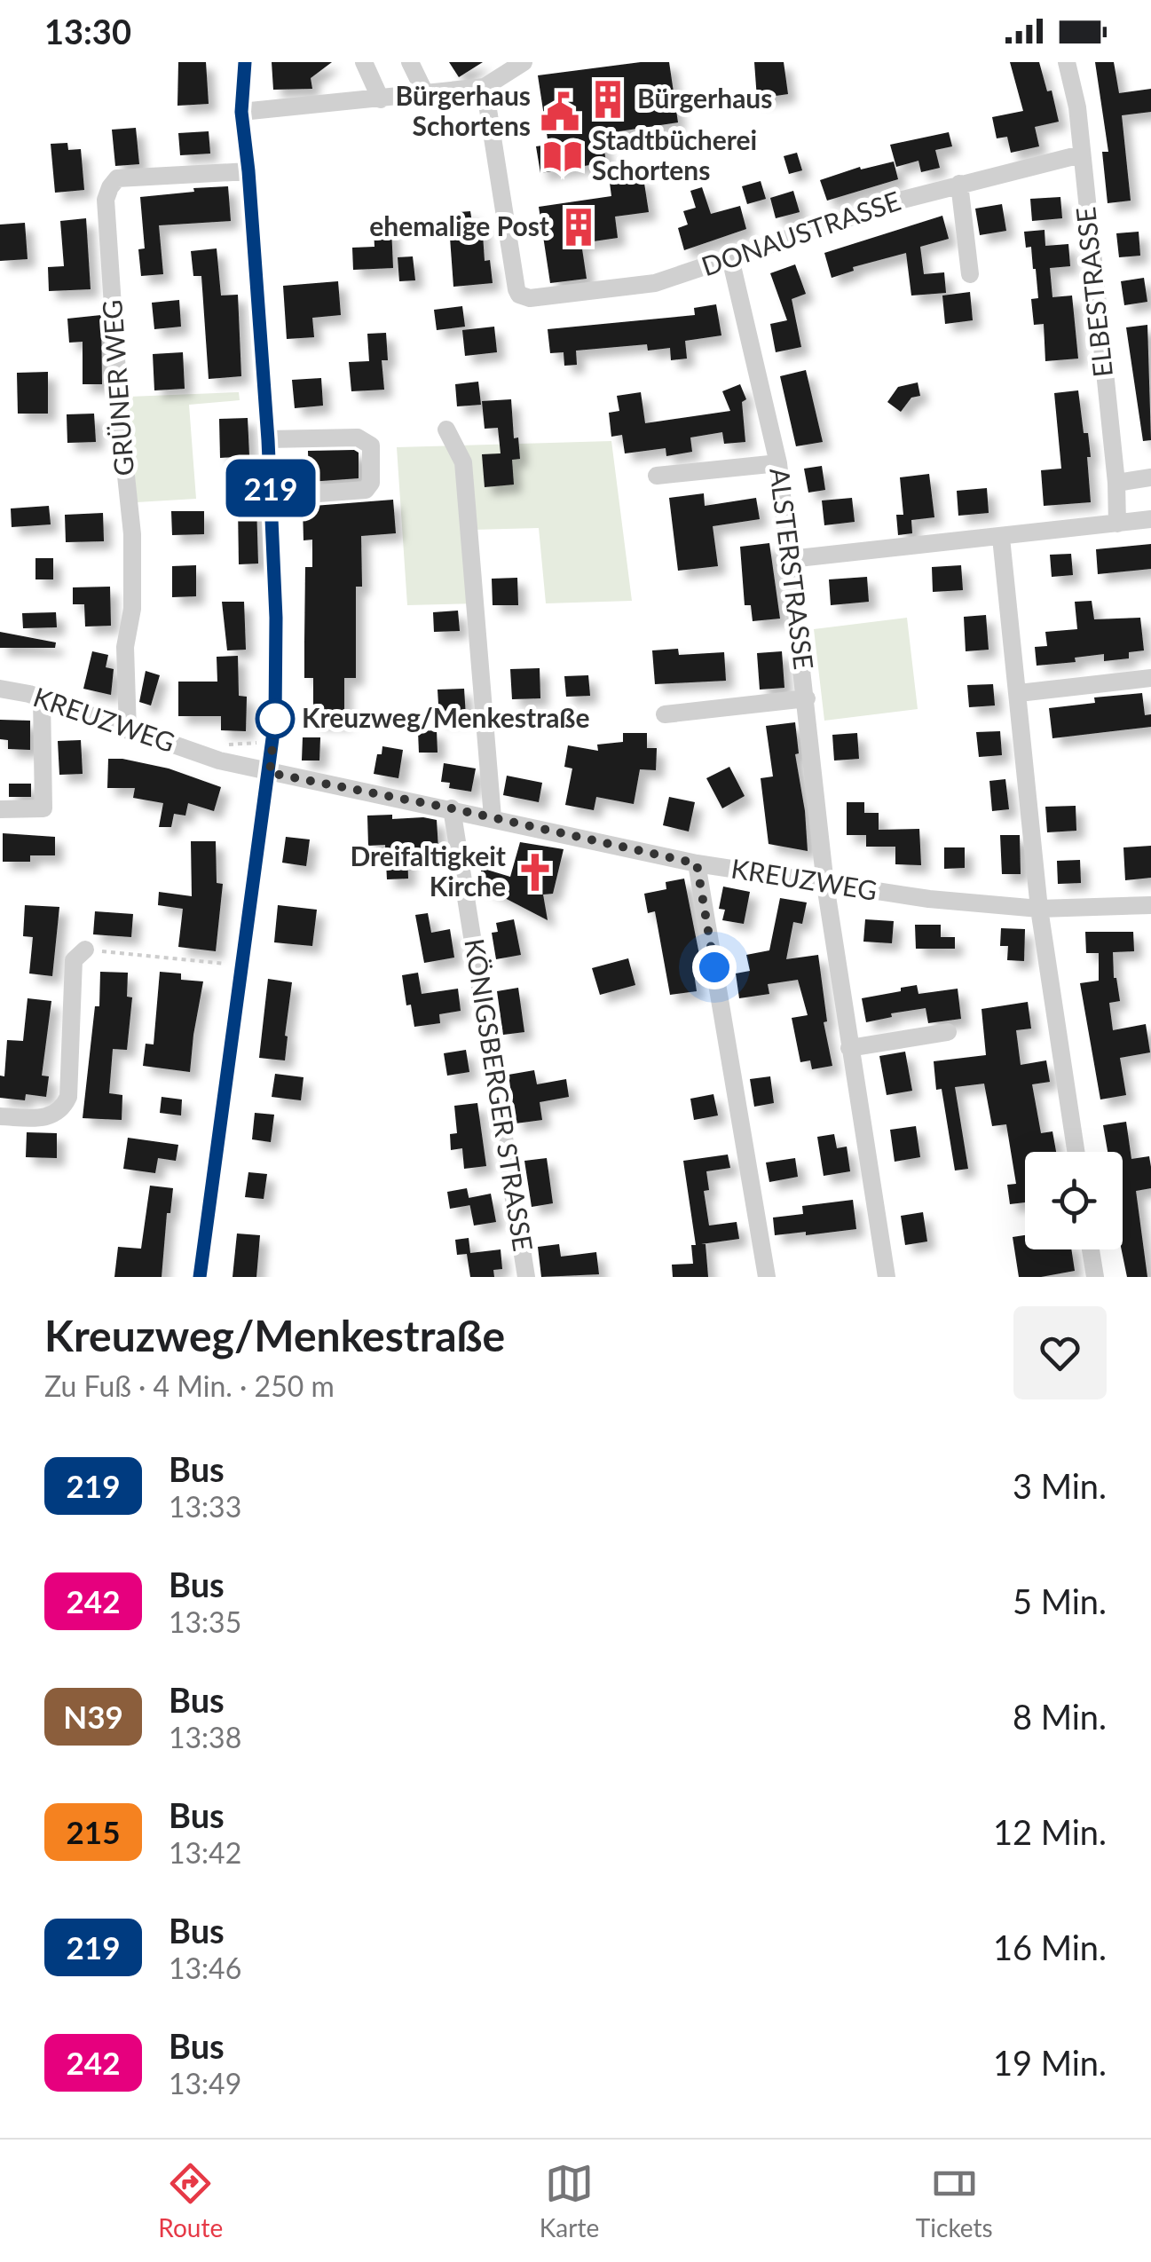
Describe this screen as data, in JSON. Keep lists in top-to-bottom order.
{
  "streets": {
    "street": [
      "DONAUSTRASSE",
      "ELBESTRASSE",
      "GRÜNER WEG",
      "ALSTERSTRASSE",
      "KREUZWEG",
      "KÖNIGSBERGER STRASSE"
    ]
  },
  "crossings": [
    ["DONAUSTRASSE", "ELBESTRASSE"],
    ["DONAUSTRASSE", "ALSTERSTRASSE"],
    ["GRÜNER WEG", "KREUZWEG"],
    ["ALSTERSTRASSE", "KREUZWEG"],
    ["KREUZWEG", "KÖNIGSBERGER STRASSE"]
  ],
  "places": {
    "building": ["Bürgerhaus", "ehemalige Post"],
    "public building": ["Bürgerhaus Schortens"],
    "library": ["Stadtbücherei Schortens"],
    "other": ["Kreuzweg/Menkestraße"],
    "church": ["Dreifaltigkeit Kirche"]
  },
  "lines": ["bus line 219"],
  "page": {
    "status": "13:30",
    "on_map": "219",
    "heading": ["Kreuzweg/Menkestraße", "Zu Fuß · 4 Min. · 250 m"],
    "list": [
      {
        "mark": "219",
        "name": "Bus",
        "note": "13:33",
        "value": "3 Min."
      },
      {
        "mark": "242",
        "name": "Bus",
        "note": "13:35",
        "value": "5 Min."
      },
      {
        "mark": "N39",
        "name": "Bus",
        "note": "13:38",
        "value": "8 Min."
      },
      {
        "mark": "215",
        "name": "Bus",
        "note": "13:42",
        "value": "12 Min."
      },
      {
        "mark": "219",
        "name": "Bus",
        "note": "13:46",
        "value": "16 Min."
      },
      {
        "mark": "242",
        "name": "Bus",
        "note": "13:49",
        "value": "19 Min."
      }
    ],
    "tabs": ["Route", "Karte", "Tickets"]
  }
}
